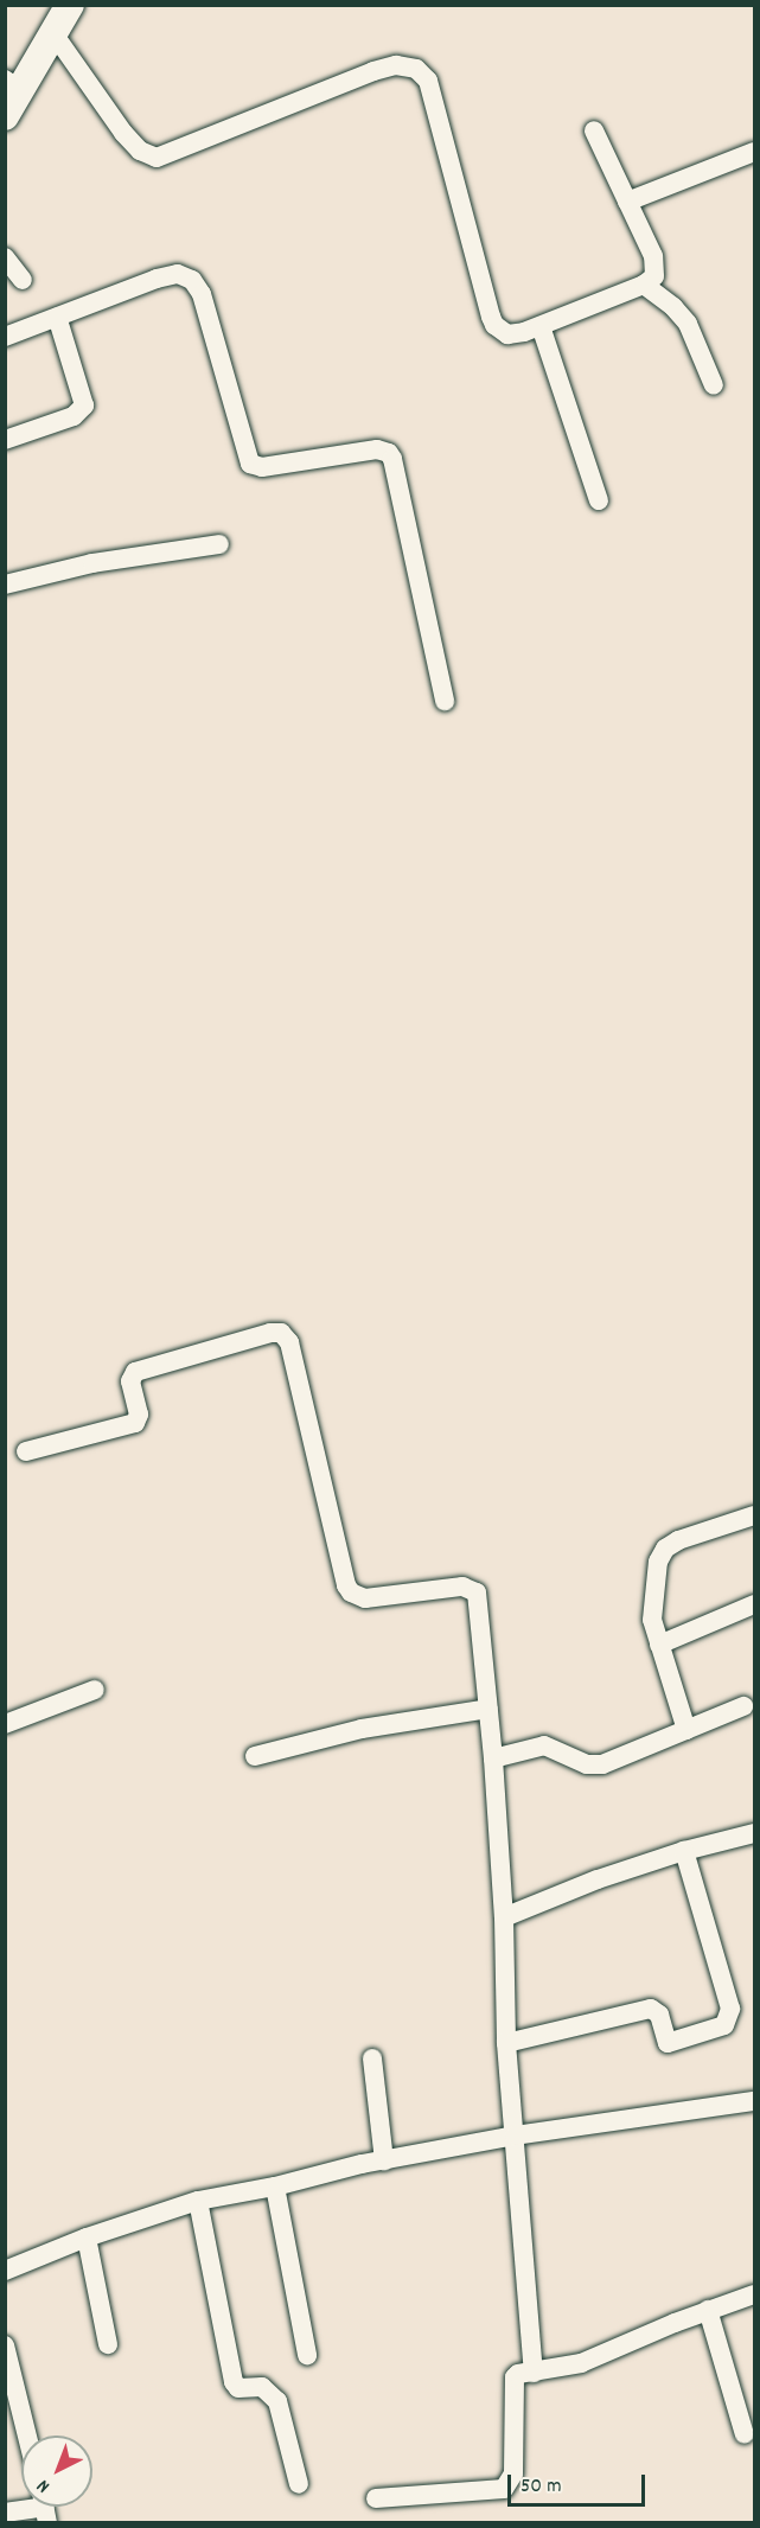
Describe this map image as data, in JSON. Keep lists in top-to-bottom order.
{
  "scale_bar": "50 m",
  "north": "bottom left"
}
